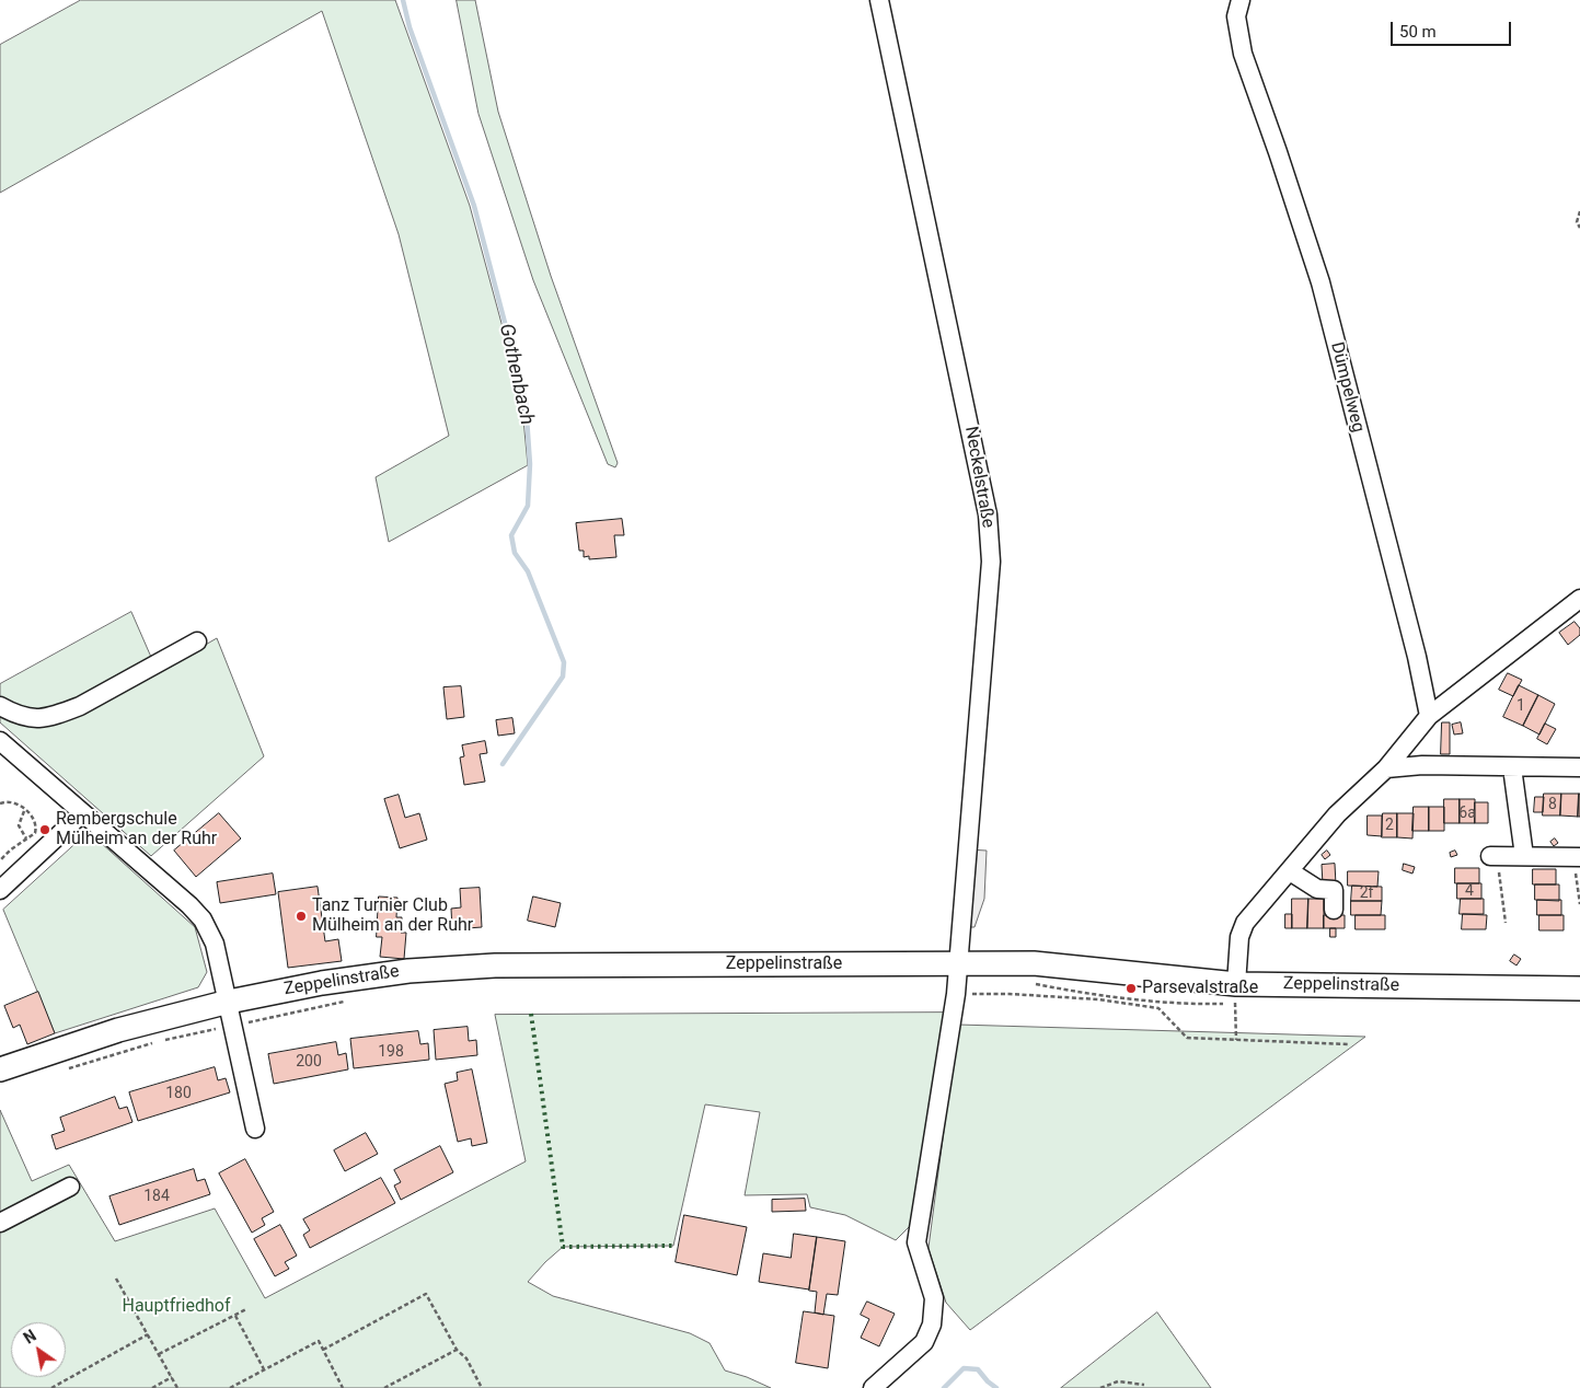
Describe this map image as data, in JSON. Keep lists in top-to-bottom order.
{
  "streets": {
    "main road": ["Zeppelinstraße"],
    "street": ["Dümpelweg", "Neckelstraße"]
  },
  "crossings": [
    ["Neckelstraße", "Zeppelinstraße"]
  ],
  "water": ["Gothenbach"],
  "parks": ["Hauptfriedhof"],
  "places": ["Rembergschule Mülheim an der Ruhr", "Tanz Turnier Club Mülheim an der Ruhr", "Parsevalstraße"],
  "house_numbers": [
    "1",
    "8",
    "6a",
    "2",
    "4",
    "2f",
    "198",
    "200",
    "180",
    "184"
  ],
  "scale_bar": "50 m",
  "north": "top left"
}
